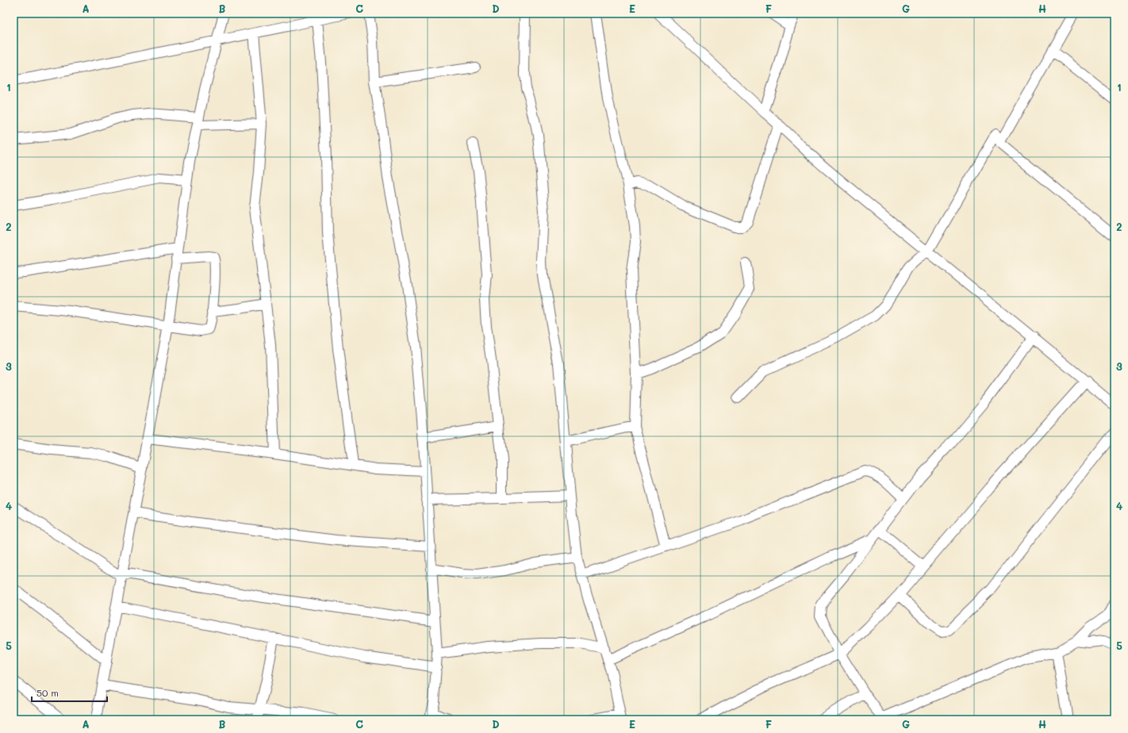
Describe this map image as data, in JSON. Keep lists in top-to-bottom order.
{
  "scale_bar": "50 m",
  "grid": {
    "columns": [
      "A",
      "B",
      "C",
      "D",
      "E",
      "F",
      "G",
      "H"
    ],
    "rows": [
      "1",
      "2",
      "3",
      "4",
      "5"
    ]
  }
}
